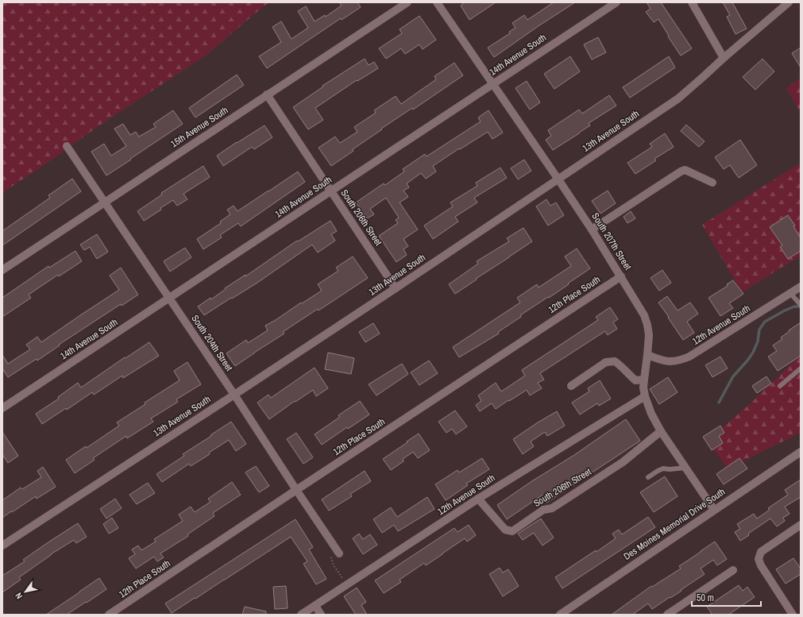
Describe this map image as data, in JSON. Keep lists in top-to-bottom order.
{
  "streets": {
    "street": [
      "14th Avenue South",
      "15th Avenue South",
      "13th Avenue South",
      "South 206th Street",
      "South 207th Street",
      "12th Place South",
      "12th Avenue South",
      "South 204th Street",
      "Des Moines Memorial Drive South"
    ]
  },
  "crossings": [
    ["14th Avenue South", "South 206th Street"],
    ["14th Avenue South", "South 207th Street"],
    ["14th Avenue South", "South 204th Street"],
    ["15th Avenue South", "South 206th Street"],
    ["15th Avenue South", "South 204th Street"],
    ["13th Avenue South", "South 206th Street"],
    ["13th Avenue South", "South 207th Street"],
    ["13th Avenue South", "South 204th Street"],
    ["South 206th Street", "South 207th Street"],
    ["South 206th Street", "12th Avenue South"],
    ["South 207th Street", "12th Place South"],
    ["South 207th Street", "12th Avenue South"],
    ["South 207th Street", "Des Moines Memorial Drive South"],
    ["12th Place South", "South 204th Street"]
  ],
  "scale_bar": "50 m",
  "north": "bottom left"
}
